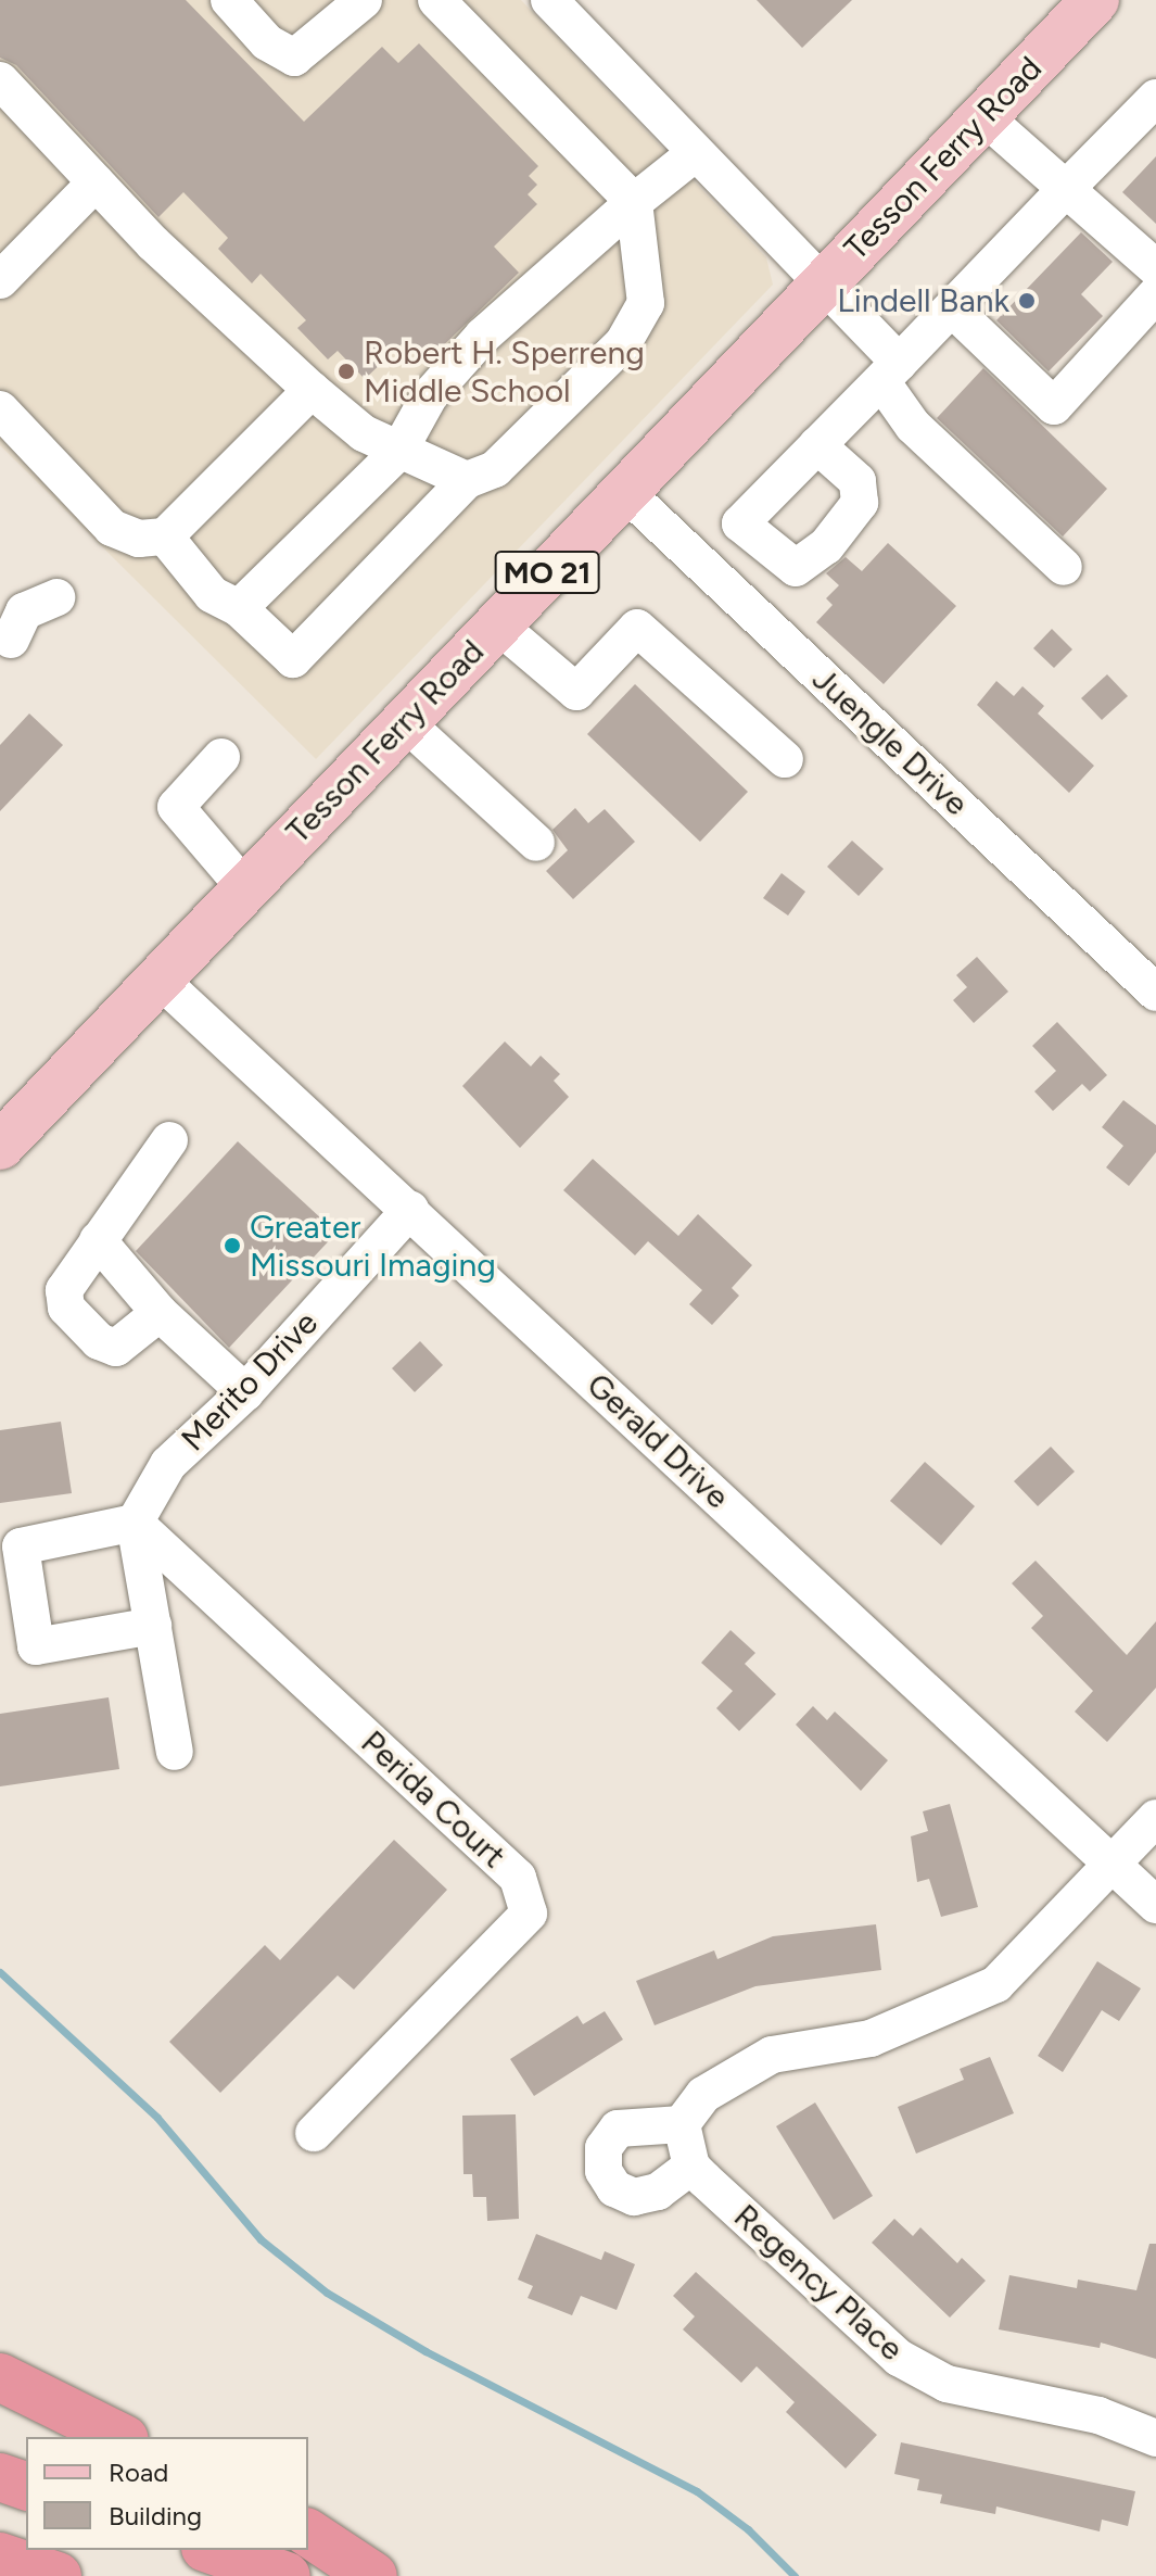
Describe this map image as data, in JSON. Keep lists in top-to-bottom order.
{
  "streets": {
    "main road": ["Tesson Ferry Road", "MO 21"],
    "street": [
      "Juengle Drive",
      "Merito Drive",
      "Gerald Drive",
      "Perida Court",
      "Regency Place"
    ]
  },
  "crossings": [
    ["Tesson Ferry Road", "Juengle Drive"],
    ["Tesson Ferry Road", "Gerald Drive"],
    ["Merito Drive", "Gerald Drive"],
    ["Merito Drive", "Perida Court"]
  ],
  "places": ["Lindell Bank", "Robert H. Sperreng Middle School", "Greater Missouri Imaging"],
  "legend": ["Road", "Building"]
}
